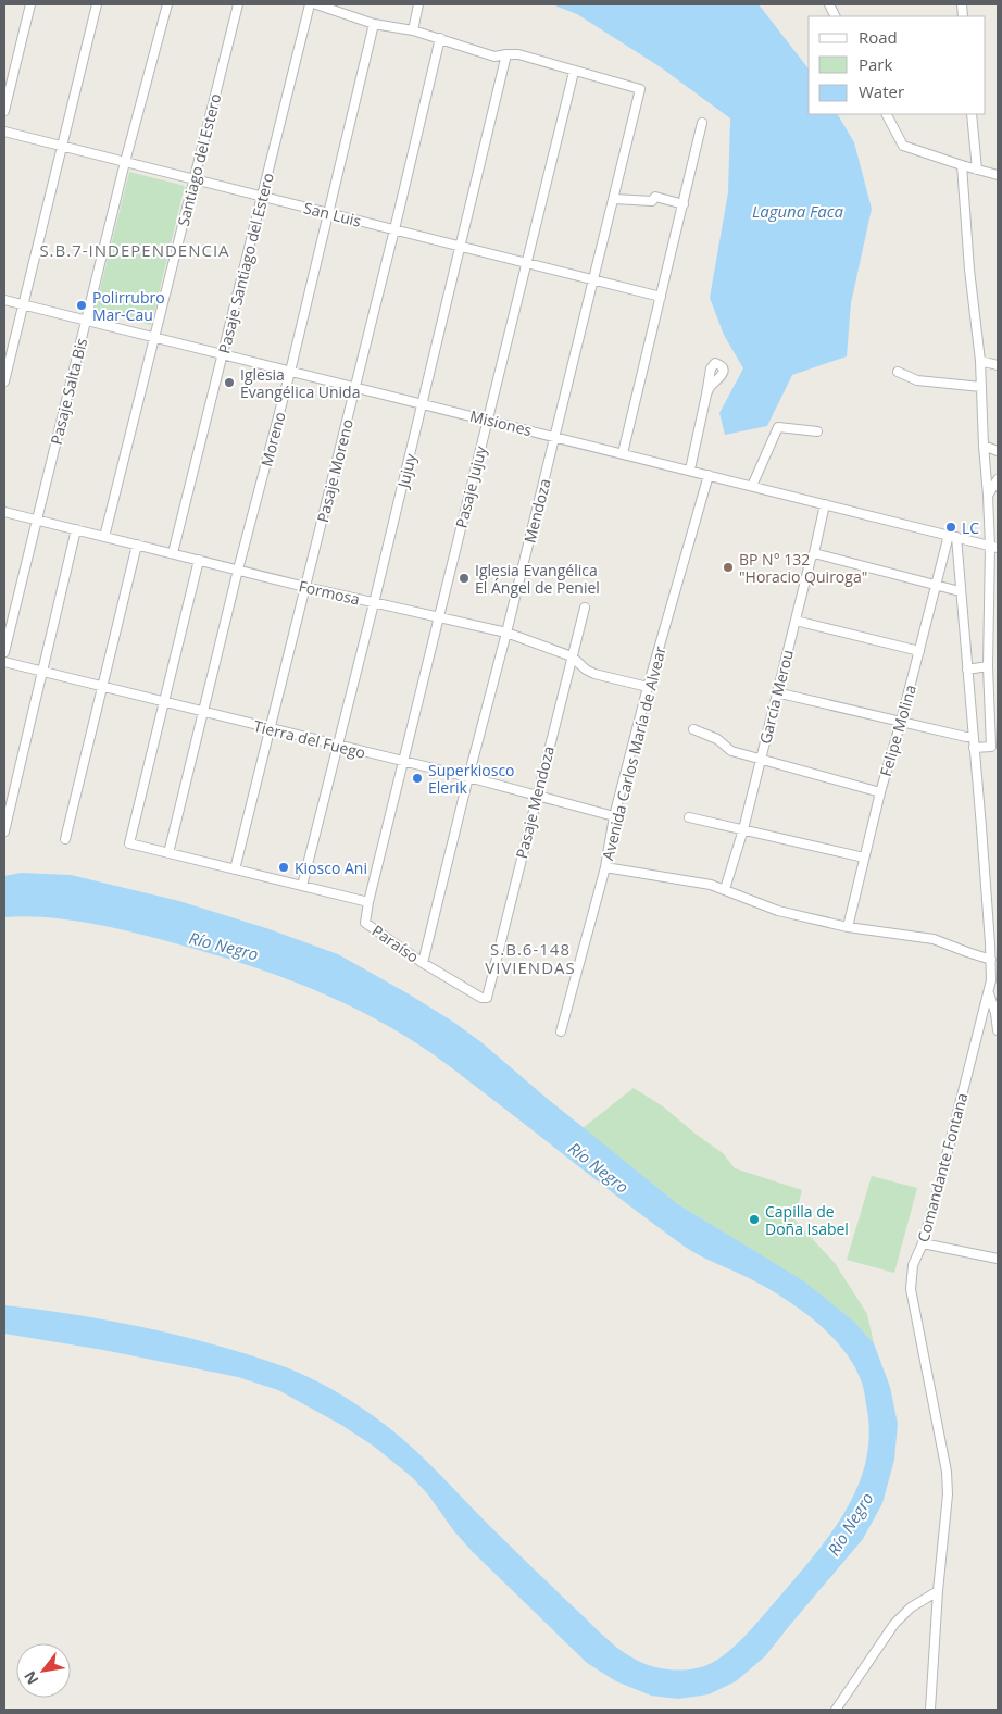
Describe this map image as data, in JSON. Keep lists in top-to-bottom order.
{
  "streets": {
    "street": [
      "Santiago del Estero",
      "San Luis",
      "Pasaje Santiago del Estero",
      "Pasaje Salta Bis",
      "Misiones",
      "Moreno",
      "Pasaje Moreno",
      "Jujuy",
      "Pasaje Jujuy",
      "Mendoza",
      "Formosa",
      "García Merou",
      "Felipe Molina",
      "Tierra del Fuego",
      "Avenida Carlos María de Alvear",
      "Pasaje Mendoza",
      "Paraíso",
      "Comandante Fontana"
    ]
  },
  "crossings": [
    ["Santiago del Estero", "San Luis"],
    ["Santiago del Estero", "Misiones"],
    ["Santiago del Estero", "Formosa"],
    ["San Luis", "Pasaje Santiago del Estero"],
    ["San Luis", "Pasaje Salta Bis"],
    ["San Luis", "Moreno"],
    ["San Luis", "Pasaje Moreno"],
    ["San Luis", "Jujuy"],
    ["San Luis", "Pasaje Jujuy"],
    ["San Luis", "Mendoza"],
    ["Pasaje Santiago del Estero", "Misiones"],
    ["Pasaje Santiago del Estero", "Formosa"],
    ["Pasaje Salta Bis", "Misiones"],
    ["Pasaje Salta Bis", "Formosa"],
    ["Misiones", "Moreno"],
    ["Misiones", "Pasaje Moreno"],
    ["Misiones", "Jujuy"],
    ["Misiones", "Pasaje Jujuy"],
    ["Misiones", "Mendoza"],
    ["Misiones", "García Merou"],
    ["Misiones", "Felipe Molina"],
    ["Misiones", "Avenida Carlos María de Alvear"],
    ["Moreno", "Formosa"],
    ["Moreno", "Tierra del Fuego"],
    ["Moreno", "Paraíso"],
    ["Pasaje Moreno", "Formosa"],
    ["Pasaje Moreno", "Tierra del Fuego"],
    ["Pasaje Moreno", "Paraíso"],
    ["Jujuy", "Formosa"],
    ["Jujuy", "Tierra del Fuego"],
    ["Jujuy", "Paraíso"],
    ["Pasaje Jujuy", "Mendoza"],
    ["Pasaje Jujuy", "Formosa"],
    ["Pasaje Jujuy", "Tierra del Fuego"],
    ["Pasaje Jujuy", "Paraíso"],
    ["Mendoza", "Formosa"],
    ["Mendoza", "Tierra del Fuego"],
    ["Mendoza", "Paraíso"],
    ["Formosa", "Avenida Carlos María de Alvear"],
    ["Formosa", "Pasaje Mendoza"],
    ["Tierra del Fuego", "Avenida Carlos María de Alvear"],
    ["Tierra del Fuego", "Pasaje Mendoza"],
    ["Tierra del Fuego", "Paraíso"],
    ["Pasaje Mendoza", "Paraíso"]
  ],
  "districts": ["S.B.7-INDEPENDENCIA", "S.B.6-148 VIVIENDAS"],
  "water": ["Laguna Faca", "Río Negro"],
  "places": [
    "Polirrubro Mar-Cau",
    "Iglesia Evangélica Unida",
    "LC",
    "BP N° 132 \"Horacio Quiroga\"",
    "Iglesia Evangélica El Ángel de Peniel",
    "Superkiosco Elerik",
    "Kiosco Ani",
    "Capilla de Doña Isabel"
  ],
  "legend": ["Road", "Park", "Water"],
  "north": "bottom left"
}
